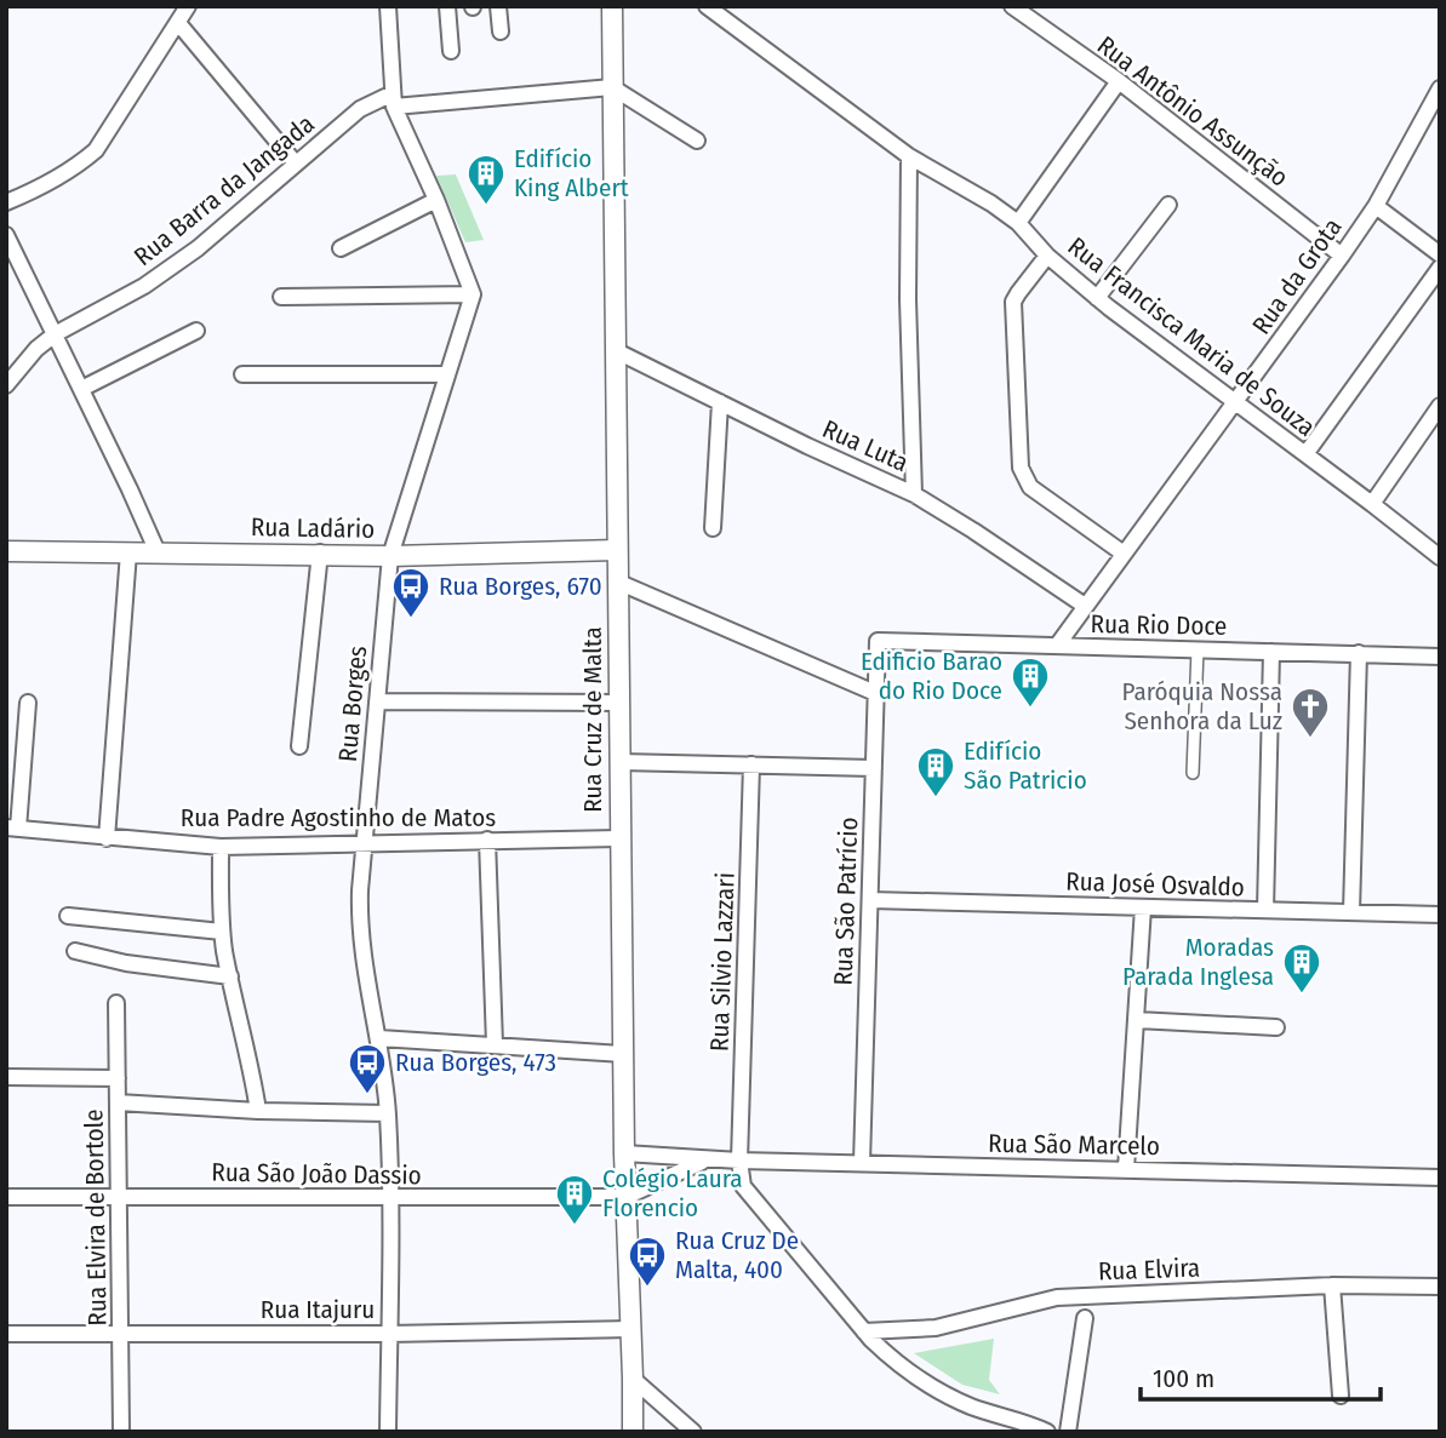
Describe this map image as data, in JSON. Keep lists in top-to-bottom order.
{
  "streets": {
    "street": [
      "Rua Antônio Assunção",
      "Rua Barra da Jangada",
      "Rua da Grota",
      "Rua Francisca Maria de Souza",
      "Rua Luta",
      "Rua Ladário",
      "Rua Rio Doce",
      "Rua Borges",
      "Rua Cruz de Malta",
      "Rua Padre Agostinho de Matos",
      "Rua José Osvaldo",
      "Rua São Patrício",
      "Rua Silvio Lazzari",
      "Rua São Marcelo",
      "Rua São João Dassio",
      "Rua Elvira de Bortole",
      "Rua Elvira",
      "Rua Itajuru"
    ]
  },
  "crossings": [
    ["Rua Antônio Assunção", "Rua da Grota"],
    ["Rua da Grota", "Rua Francisca Maria de Souza"],
    ["Rua da Grota", "Rua Luta"],
    ["Rua da Grota", "Rua Rio Doce"],
    ["Rua Luta", "Rua Cruz de Malta"],
    ["Rua Ladário", "Rua Borges"],
    ["Rua Ladário", "Rua Cruz de Malta"],
    ["Rua Rio Doce", "Rua São Patrício"],
    ["Rua Borges", "Rua Padre Agostinho de Matos"],
    ["Rua Borges", "Rua São João Dassio"],
    ["Rua Borges", "Rua Itajuru"],
    ["Rua Cruz de Malta", "Rua Padre Agostinho de Matos"],
    ["Rua Cruz de Malta", "Rua São Marcelo"],
    ["Rua Cruz de Malta", "Rua São João Dassio"],
    ["Rua Cruz de Malta", "Rua Itajuru"],
    ["Rua José Osvaldo", "Rua São Patrício"],
    ["Rua São Patrício", "Rua São Marcelo"],
    ["Rua Silvio Lazzari", "Rua São Marcelo"],
    ["Rua São Marcelo", "Rua São João Dassio"],
    ["Rua São João Dassio", "Rua Elvira de Bortole"],
    ["Rua Elvira de Bortole", "Rua Itajuru"]
  ],
  "places": {
    "building": [
      "Edifício King Albert",
      "Edificio Barao do Rio Doce",
      "Edifício São Patricio",
      "Moradas Parada Inglesa",
      "Colégio Laura Florencio"
    ],
    "bus stop": ["Rua Borges, 670", "Rua Borges, 473", "Rua Cruz De Malta, 400"],
    "church": ["Paróquia Nossa Senhora da Luz"]
  },
  "scale_bar": "100 m"
}
